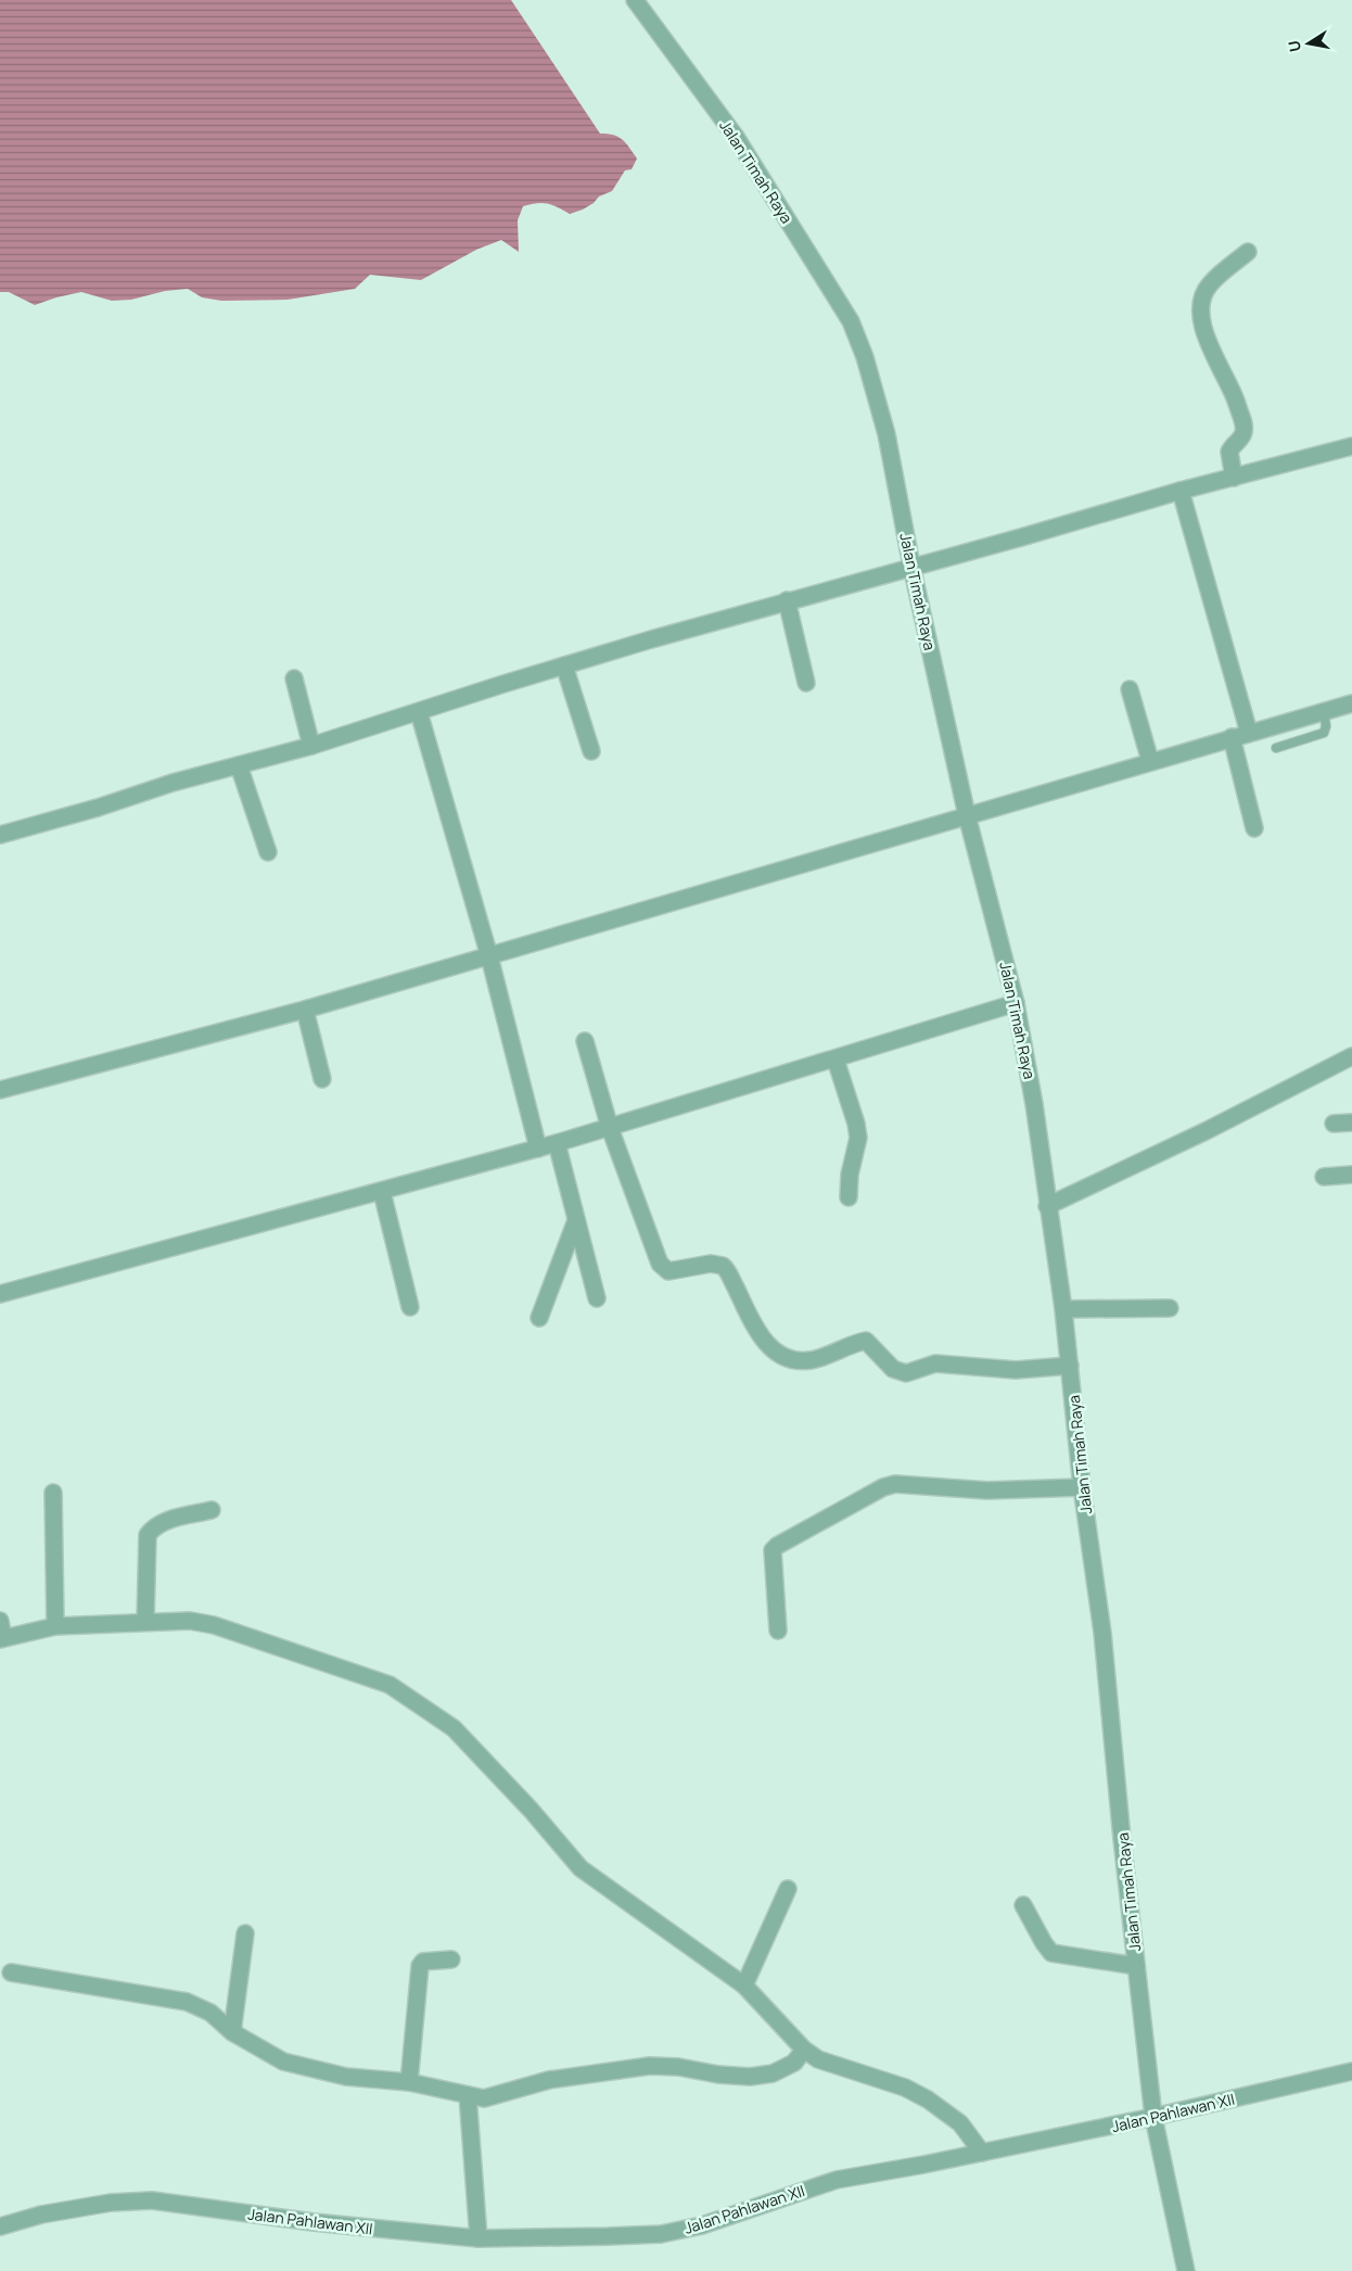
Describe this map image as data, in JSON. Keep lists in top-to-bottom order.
{
  "streets": {
    "street": ["Jalan Timah Raya", "Jalan Pahlawan XII"]
  },
  "crossings": [
    ["Jalan Timah Raya", "Jalan Pahlawan XII"]
  ],
  "north": "left"
}
